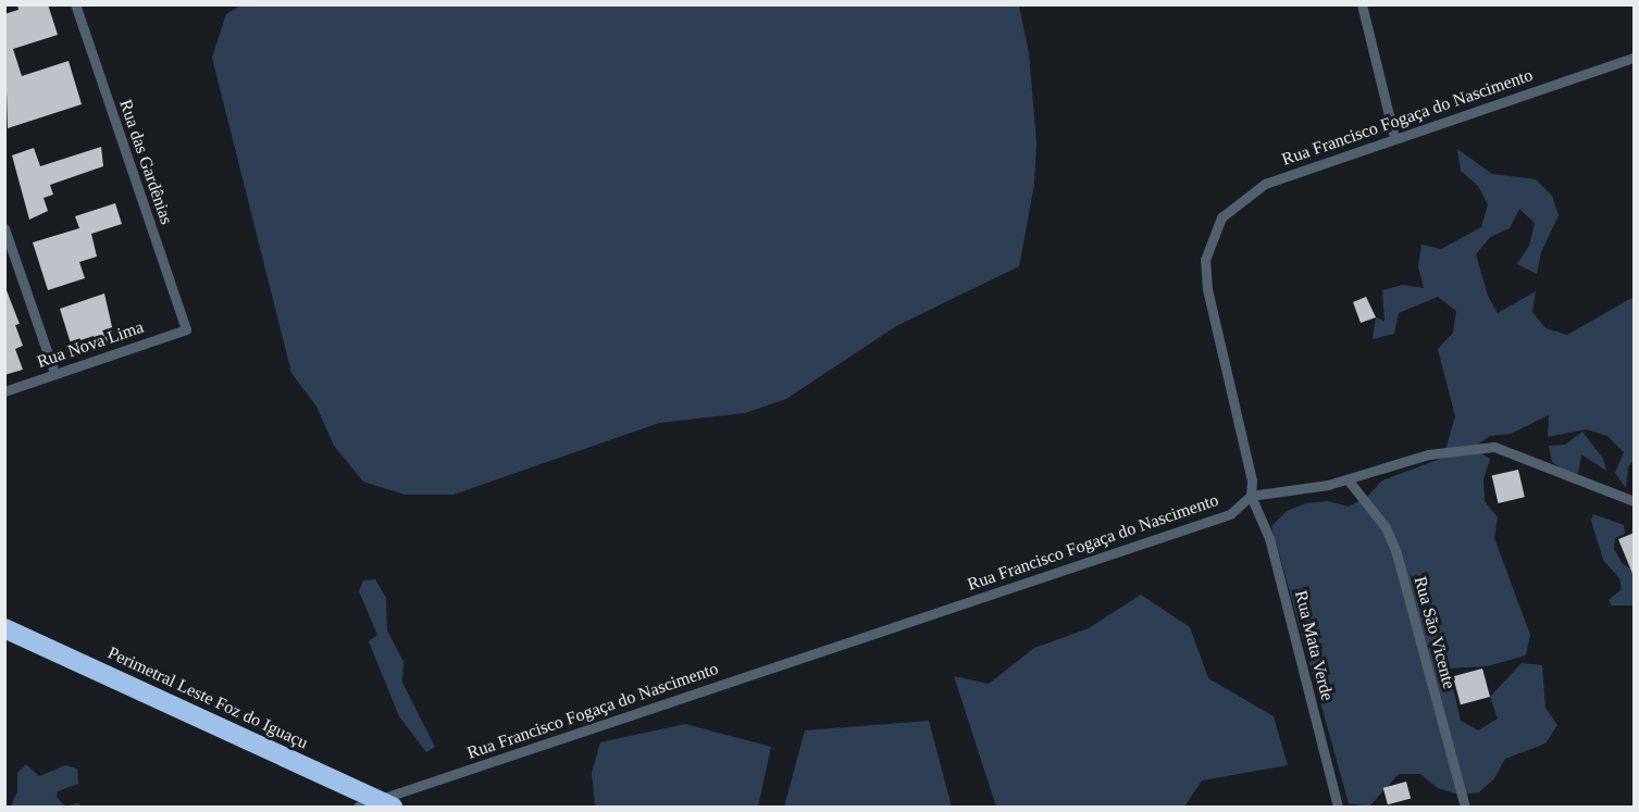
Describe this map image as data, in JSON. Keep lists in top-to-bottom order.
{
  "streets": {
    "highway": ["Perimetral Leste Foz do Iguaçu"],
    "street": [
      "Rua Francisco Fogaça do Nascimento",
      "Rua das Gardênias",
      "Rua Nova Lima",
      "Rua São Vicente",
      "Rua Mata Verde"
    ]
  },
  "crossings": [
    ["Rua Francisco Fogaça do Nascimento", "Rua Mata Verde"],
    ["Rua Francisco Fogaça do Nascimento", "Perimetral Leste Foz do Iguaçu"],
    ["Rua das Gardênias", "Rua Nova Lima"]
  ]
}
